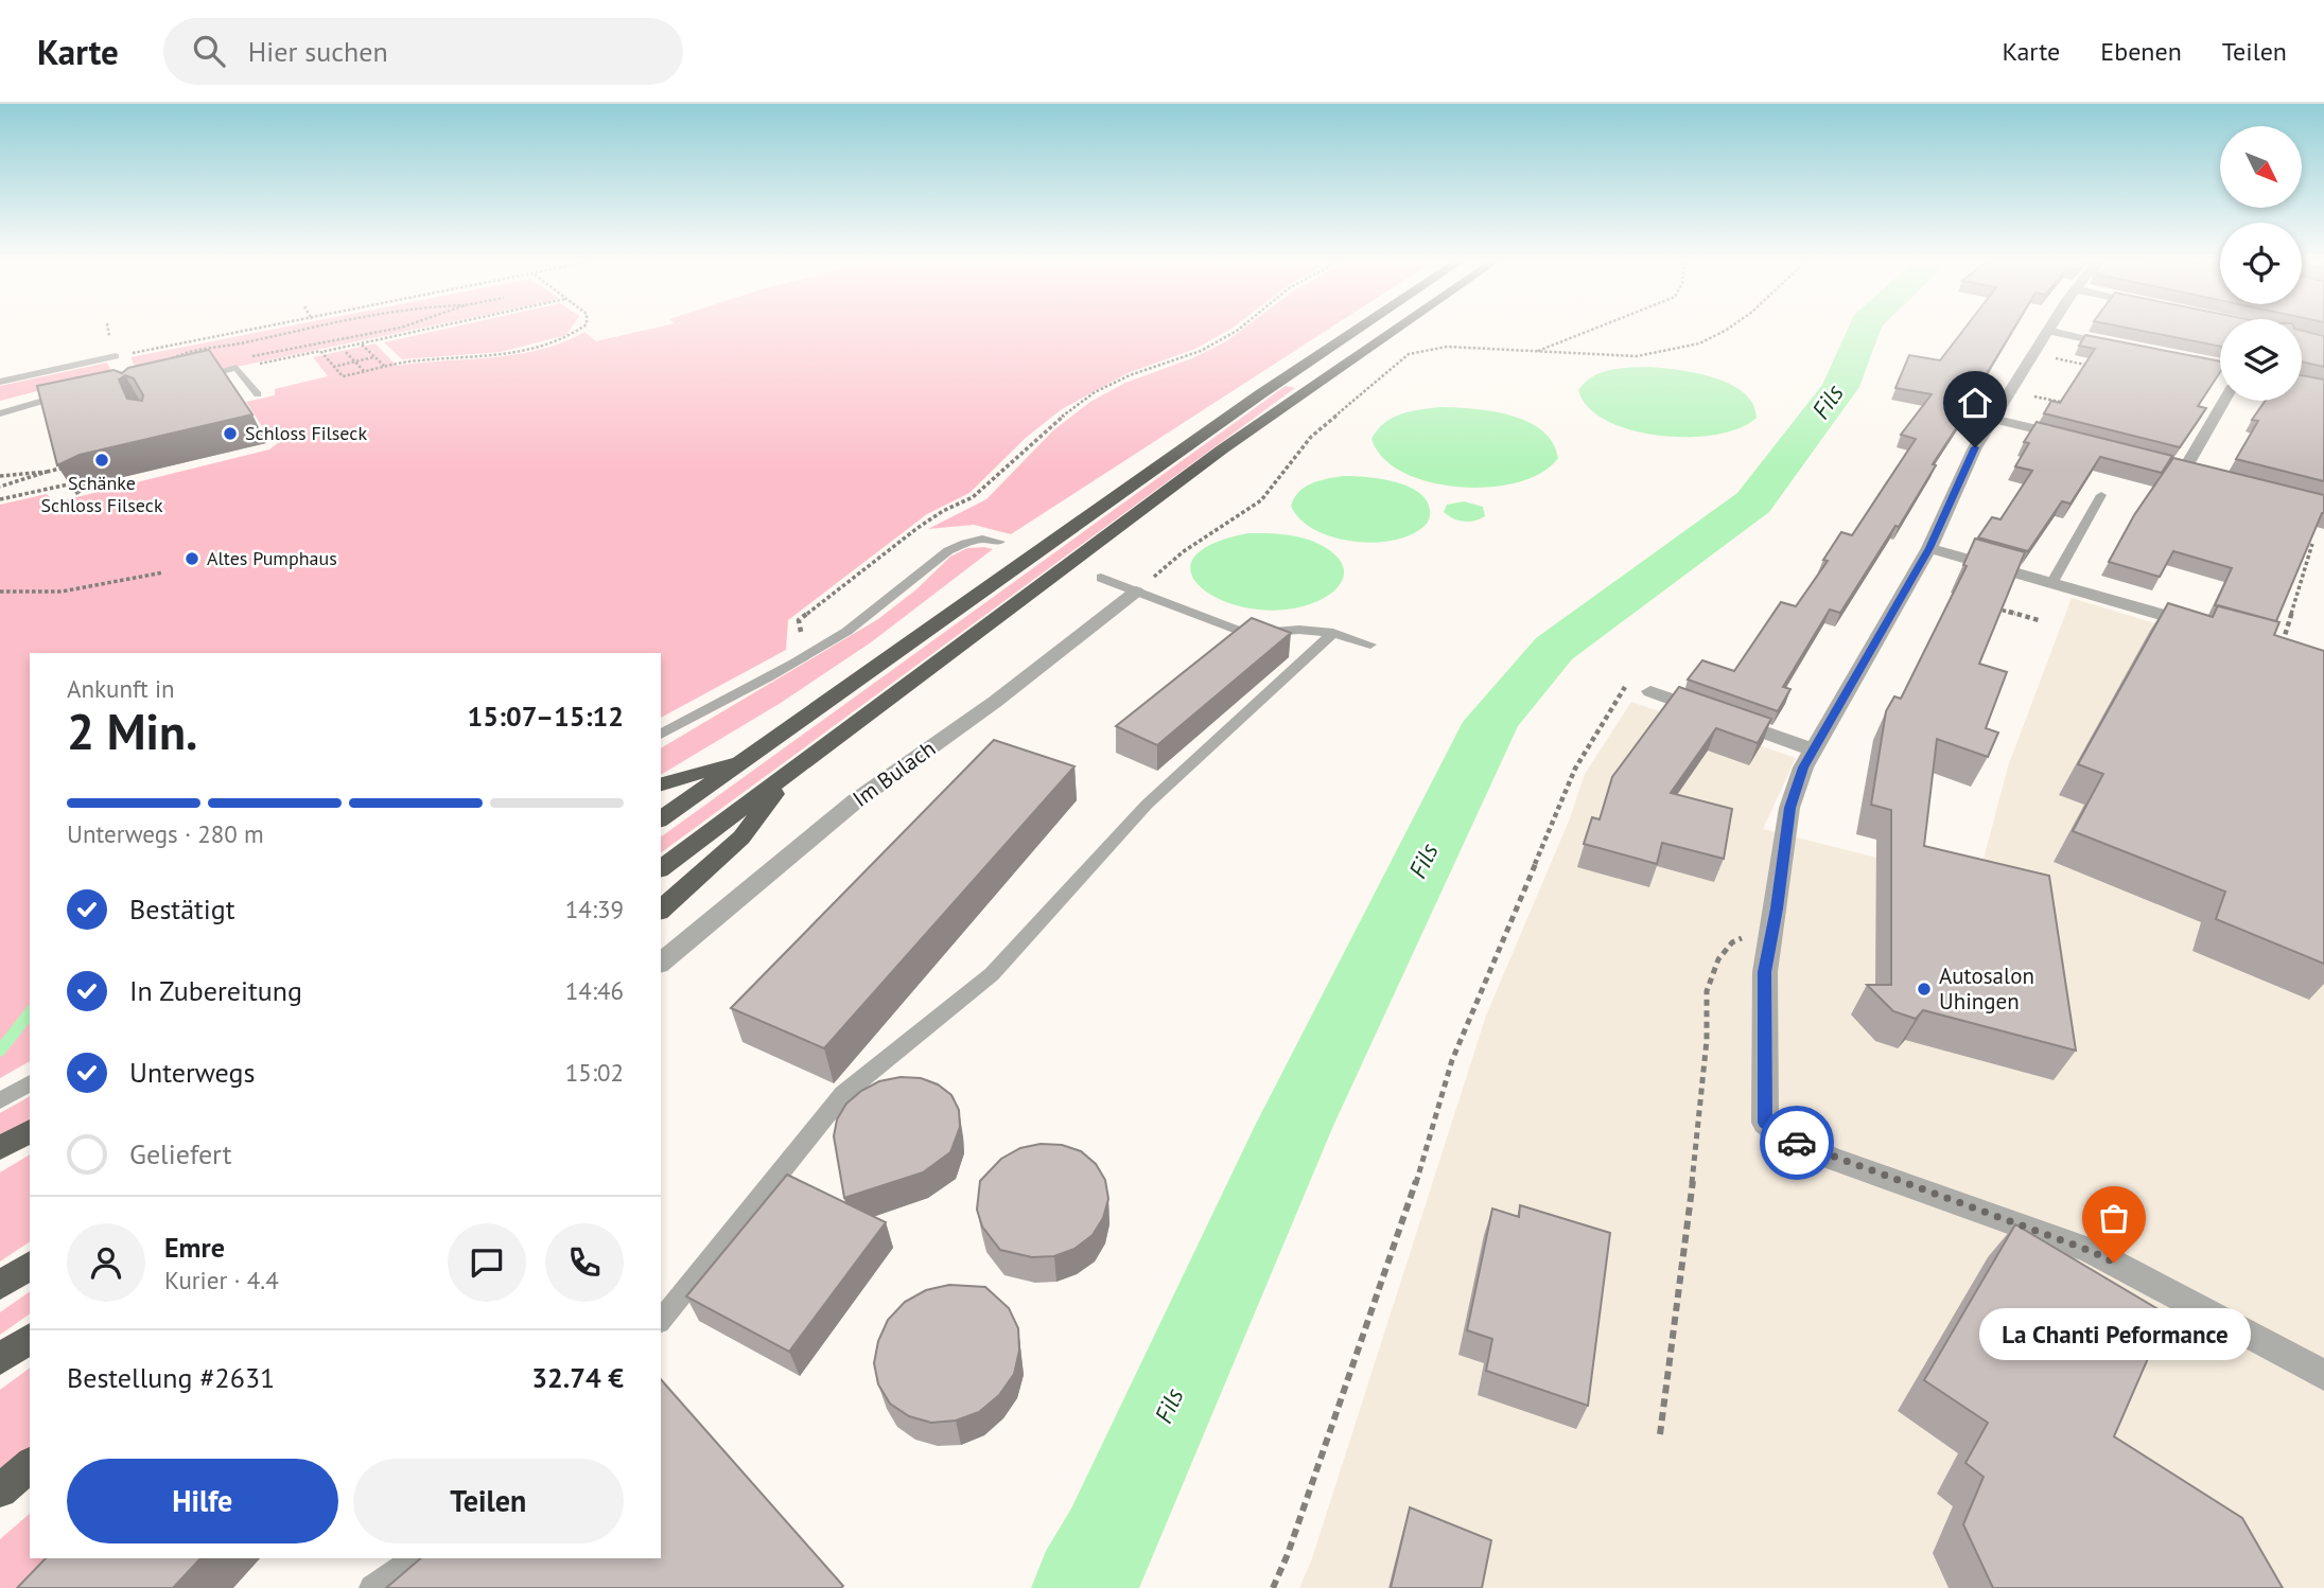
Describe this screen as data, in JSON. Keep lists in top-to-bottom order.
{
  "streets": {
    "street": ["Im Bulach"]
  },
  "water": ["Fils"],
  "places": [
    "Schloss Filseck",
    "Schänke Schloss Filseck",
    "Altes Pumphaus",
    "Autosalon Uhingen",
    "La Chanti Peformance"
  ],
  "north": "bottom right",
  "page": {
    "header": "Karte",
    "search": "Hier suchen",
    "nav": ["Karte", "Ebenen", "Teilen"],
    "heading": ["2 Min.", "Ankunft in", "15:07–15:12"],
    "panel": [
      "Emre",
      "Kurier · 4.4",
      "Bestellung #2631",
      "32.74 €"
    ],
    "bar": "Unterwegs · 280 m",
    "list": [
      ["Bestätigt", "14:39"],
      ["In Zubereitung", "14:46"],
      ["Unterwegs", "15:02"],
      "Geliefert"
    ],
    "bubble": "La Chanti Peformance",
    "buttons": ["Hilfe", "Teilen"]
  }
}
